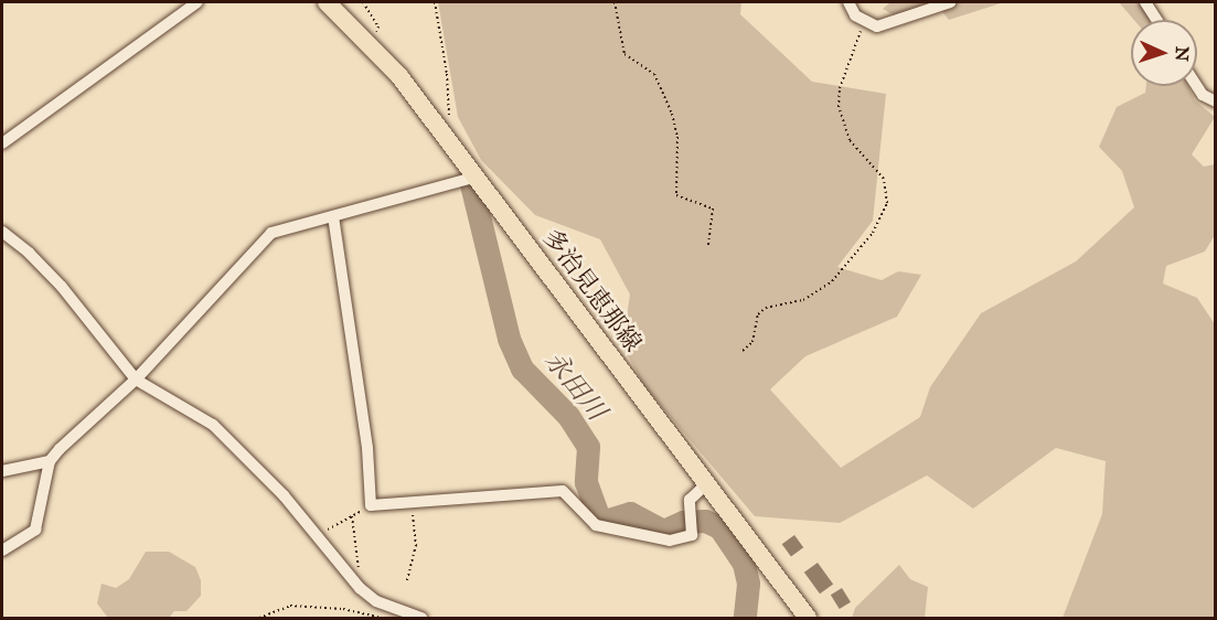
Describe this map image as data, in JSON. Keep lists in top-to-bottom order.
{
  "streets": {
    "main road": ["多治見恵那線"]
  },
  "water": ["永田川"],
  "north": "right"
}
